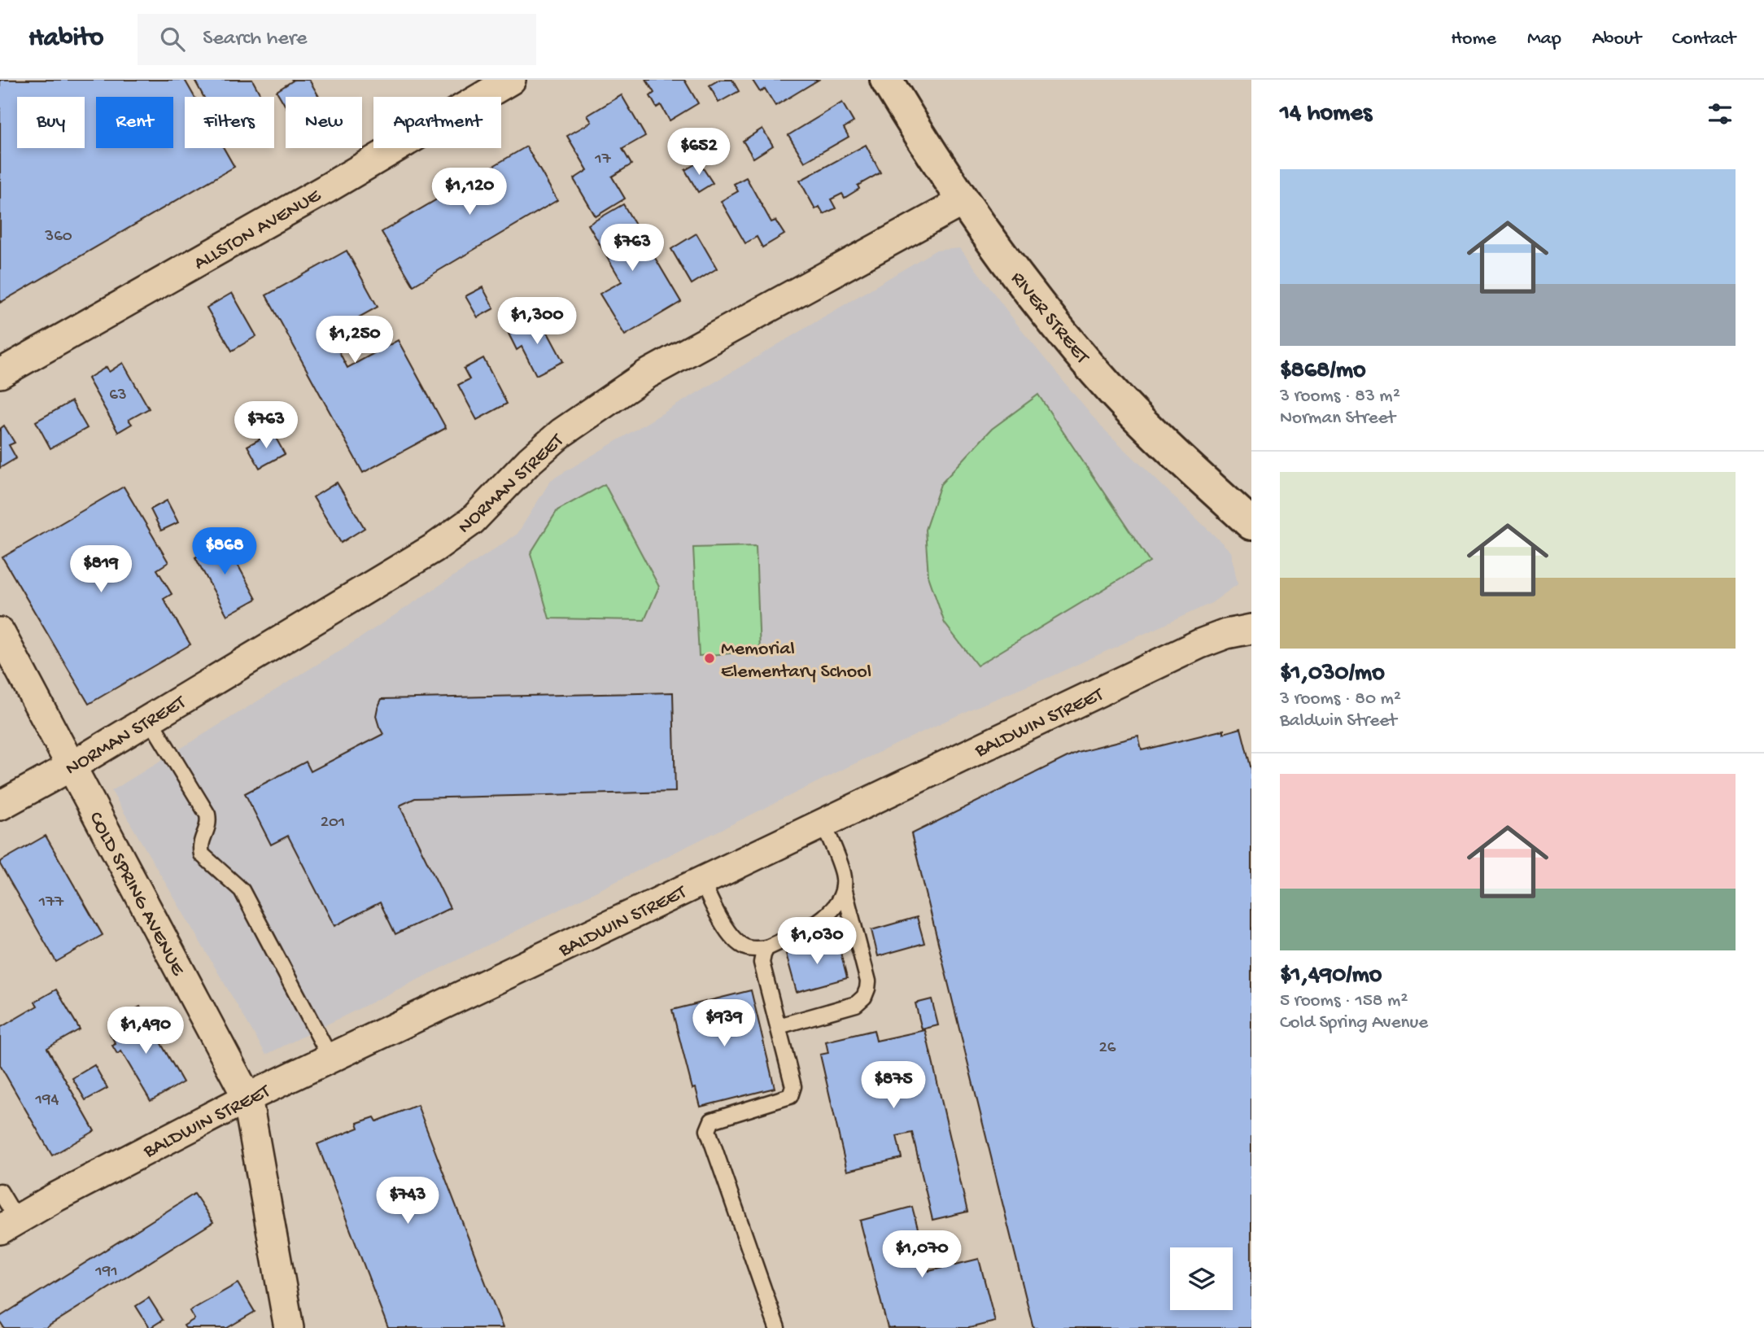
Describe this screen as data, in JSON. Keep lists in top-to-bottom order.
{
  "streets": {
    "main road": ["RIVER STREET"],
    "street": [
      "ALLSTON AVENUE",
      "NORMAN STREET",
      "BALDWIN STREET",
      "COLD SPRING AVENUE"
    ]
  },
  "crossings": [
    ["RIVER STREET", "NORMAN STREET"],
    ["NORMAN STREET", "COLD SPRING AVENUE"],
    ["BALDWIN STREET", "COLD SPRING AVENUE"]
  ],
  "places": ["Memorial Elementary School"],
  "house_numbers": [
    "17",
    "360",
    "63",
    "201",
    "177",
    "26",
    "194",
    "191"
  ],
  "page": {
    "header": "Habito",
    "search": "Search here",
    "nav": [
      "Home",
      "Map",
      "About",
      "Contact"
    ],
    "heading": "14 homes",
    "chip": [
      "Buy",
      "Rent",
      "Filters",
      "New",
      "Apartment"
    ],
    "price": [
      "$652",
      "$1,120",
      "$763",
      "$1,300",
      "$1,250",
      "$763",
      "$868",
      "$819",
      "$1,030",
      "$939",
      "$1,490",
      "$875",
      "$743",
      "$1,070"
    ],
    "list": [
      {
        "name": "$868/mo",
        "note": "3 rooms · 83 m² · Norman Street"
      },
      {
        "name": "$1,030/mo",
        "note": "3 rooms · 80 m² · Baldwin Street"
      },
      {
        "name": "$1,490/mo",
        "note": "5 rooms · 158 m² · Cold Spring Avenue"
      }
    ]
  }
}
